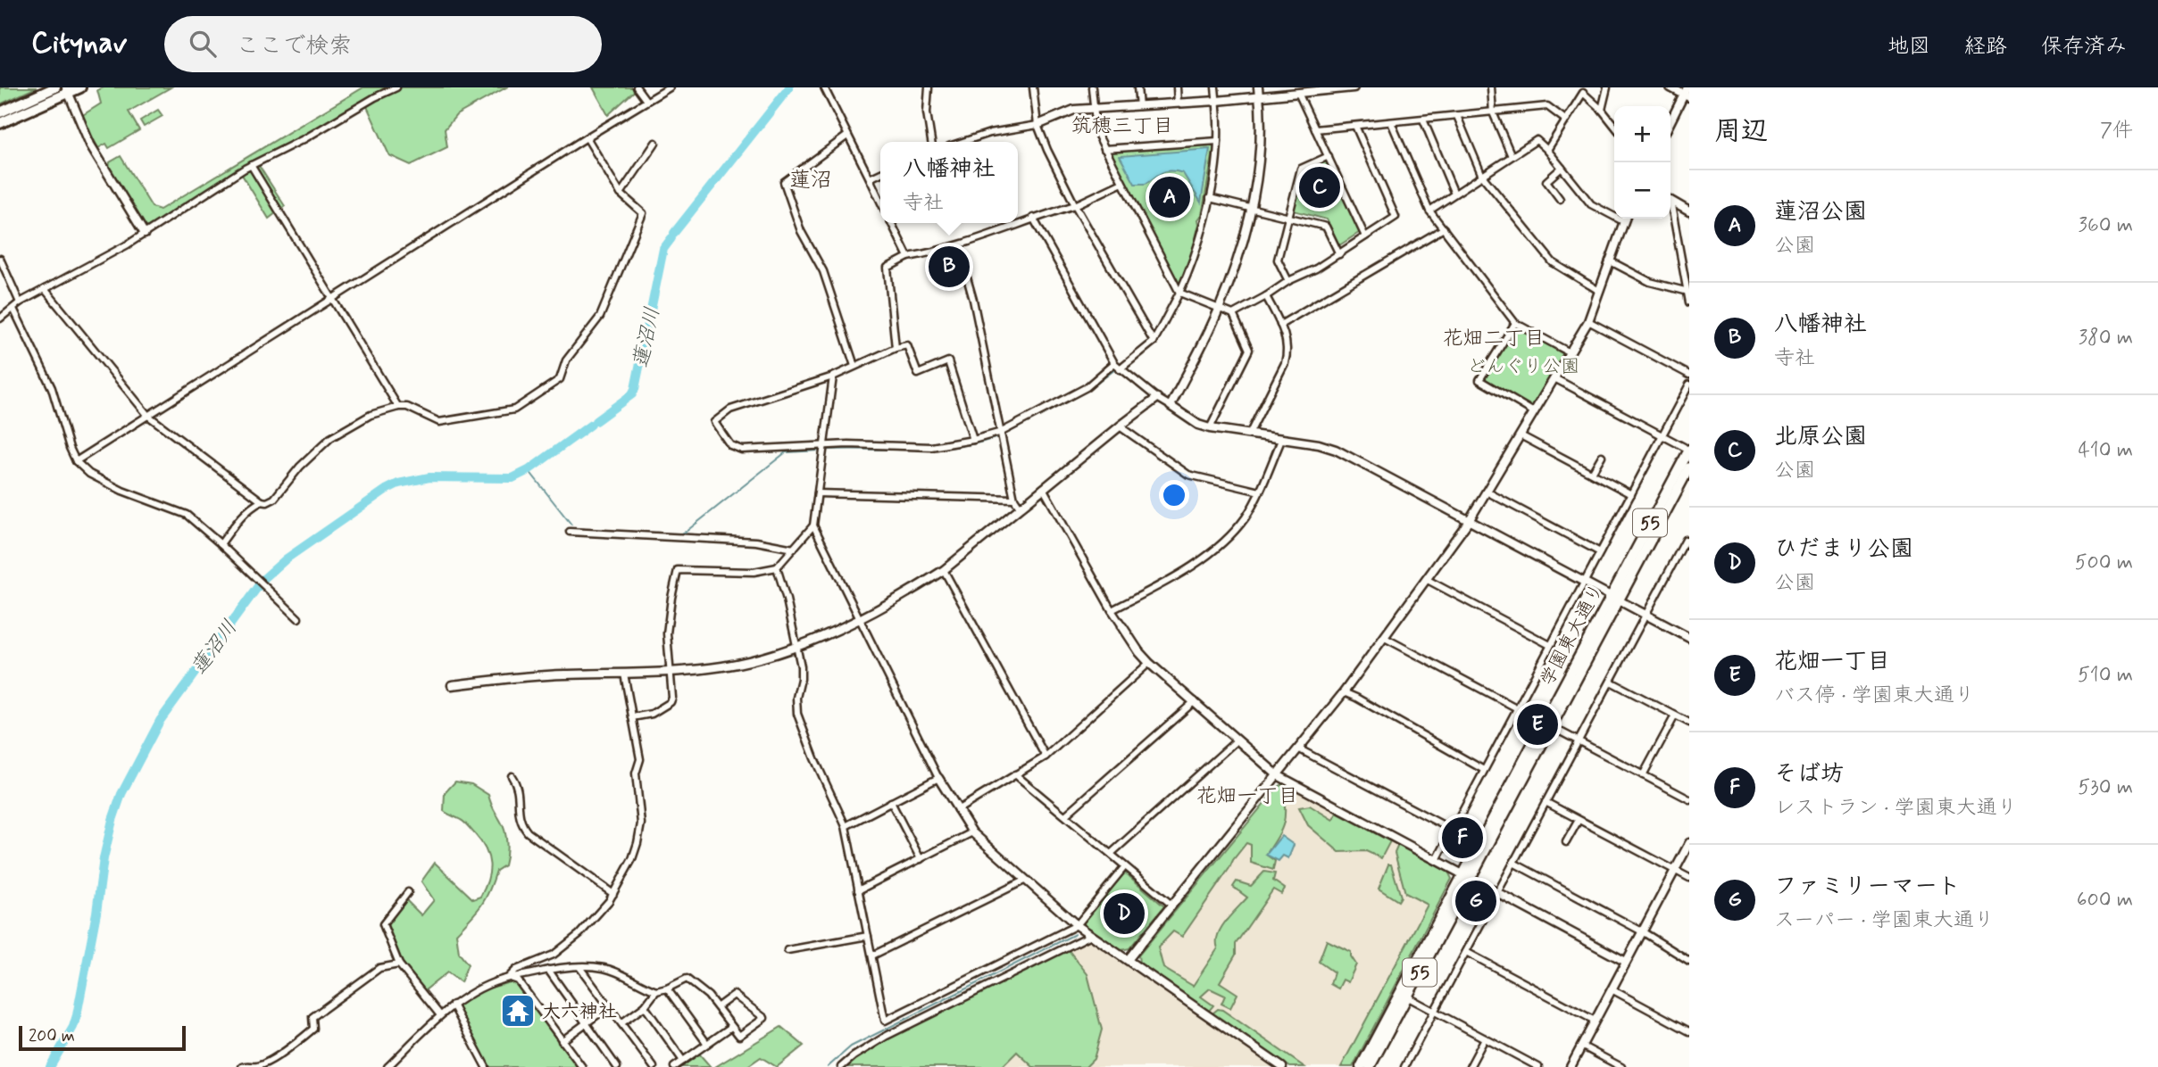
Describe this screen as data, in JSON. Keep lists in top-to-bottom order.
{
  "streets": {
    "main road": ["55", "学園東大通り"]
  },
  "districts": [
    "筑穂三丁目",
    "蓮沼",
    "花畑二丁目",
    "花畑一丁目"
  ],
  "water": ["蓮沼川"],
  "parks": ["どんぐり公園"],
  "places": {
    "temple": ["大六神社"]
  },
  "scale_bar": "200 m",
  "page": {
    "header": "Citynav",
    "search": "ここで検索",
    "nav": ["地図", "経路", "保存済み"],
    "heading": ["周辺", "7件"],
    "map_buttons": ["+", "−"],
    "popup": ["八幡神社", "寺社"],
    "pins": [
      "C",
      "A",
      "B",
      "E",
      "F",
      "G",
      "D"
    ],
    "list": [
      {
        "mark": "A",
        "name": "蓮沼公園",
        "note": "公園",
        "value": "360 m"
      },
      {
        "mark": "B",
        "name": "八幡神社",
        "note": "寺社",
        "value": "380 m"
      },
      {
        "mark": "C",
        "name": "北原公園",
        "note": "公園",
        "value": "410 m"
      },
      {
        "mark": "D",
        "name": "ひだまり公園",
        "note": "公園",
        "value": "500 m"
      },
      {
        "mark": "E",
        "name": "花畑一丁目",
        "note": "バス停 · 学園東大通り",
        "value": "510 m"
      },
      {
        "mark": "F",
        "name": "そば坊",
        "note": "レストラン · 学園東大通り",
        "value": "530 m"
      },
      {
        "mark": "G",
        "name": "ファミリーマート",
        "note": "スーパー · 学園東大通り",
        "value": "600 m"
      }
    ],
    "scale": "200 m"
  }
}
